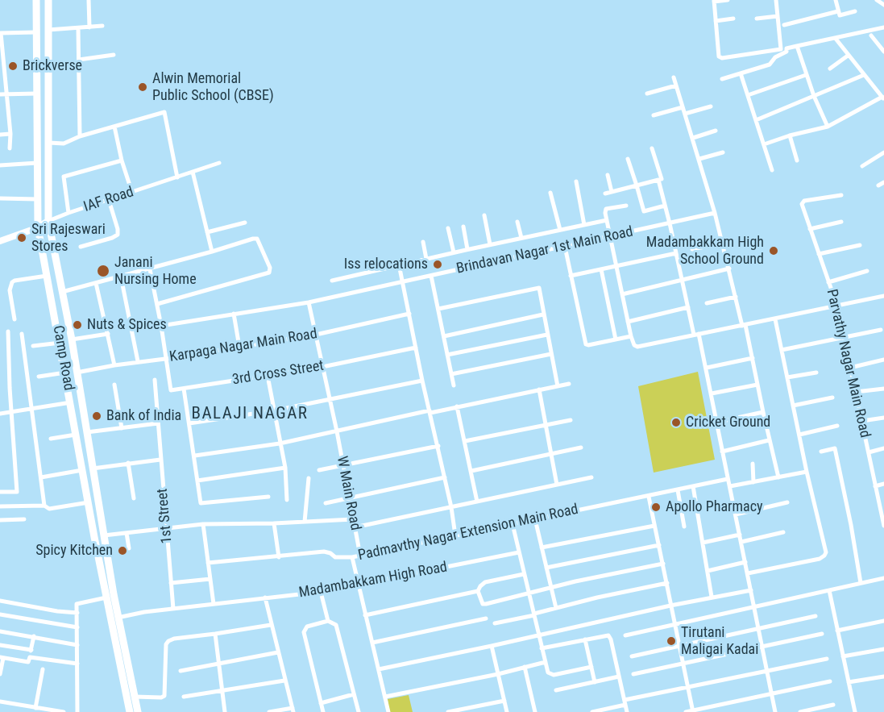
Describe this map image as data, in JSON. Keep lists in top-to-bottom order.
{
  "streets": {
    "main road": ["Camp Road"],
    "street": [
      "IAF Road",
      "Brindavan Nagar 1st Main Road",
      "Karpaga Nagar Main Road",
      "Parvathy Nagar Main Road",
      "3rd Cross Street",
      "W Main Road",
      "1st Street",
      "Padmavthy Nagar Extension Main Road",
      "Madambakkam High Road"
    ]
  },
  "crossings": [
    ["IAF Road", "Camp Road"],
    ["Brindavan Nagar 1st Main Road", "W Main Road"],
    ["Karpaga Nagar Main Road", "Camp Road"],
    ["Karpaga Nagar Main Road", "W Main Road"],
    ["Camp Road", "Madambakkam High Road"],
    ["3rd Cross Street", "W Main Road"],
    ["W Main Road", "Padmavthy Nagar Extension Main Road"],
    ["1st Street", "Madambakkam High Road"]
  ],
  "districts": ["BALAJI NAGAR"],
  "places": [
    "Brickverse",
    "Alwin Memorial Public School (CBSE)",
    "Sri Rajeswari Stores",
    "Madambakkam High School Ground",
    "Iss relocations",
    "Janani Nursing Home",
    "Nuts & Spices",
    "Bank of India",
    "Cricket Ground",
    "Apollo Pharmacy",
    "Spicy Kitchen",
    "Tirutani Maligai Kadai"
  ]
}
